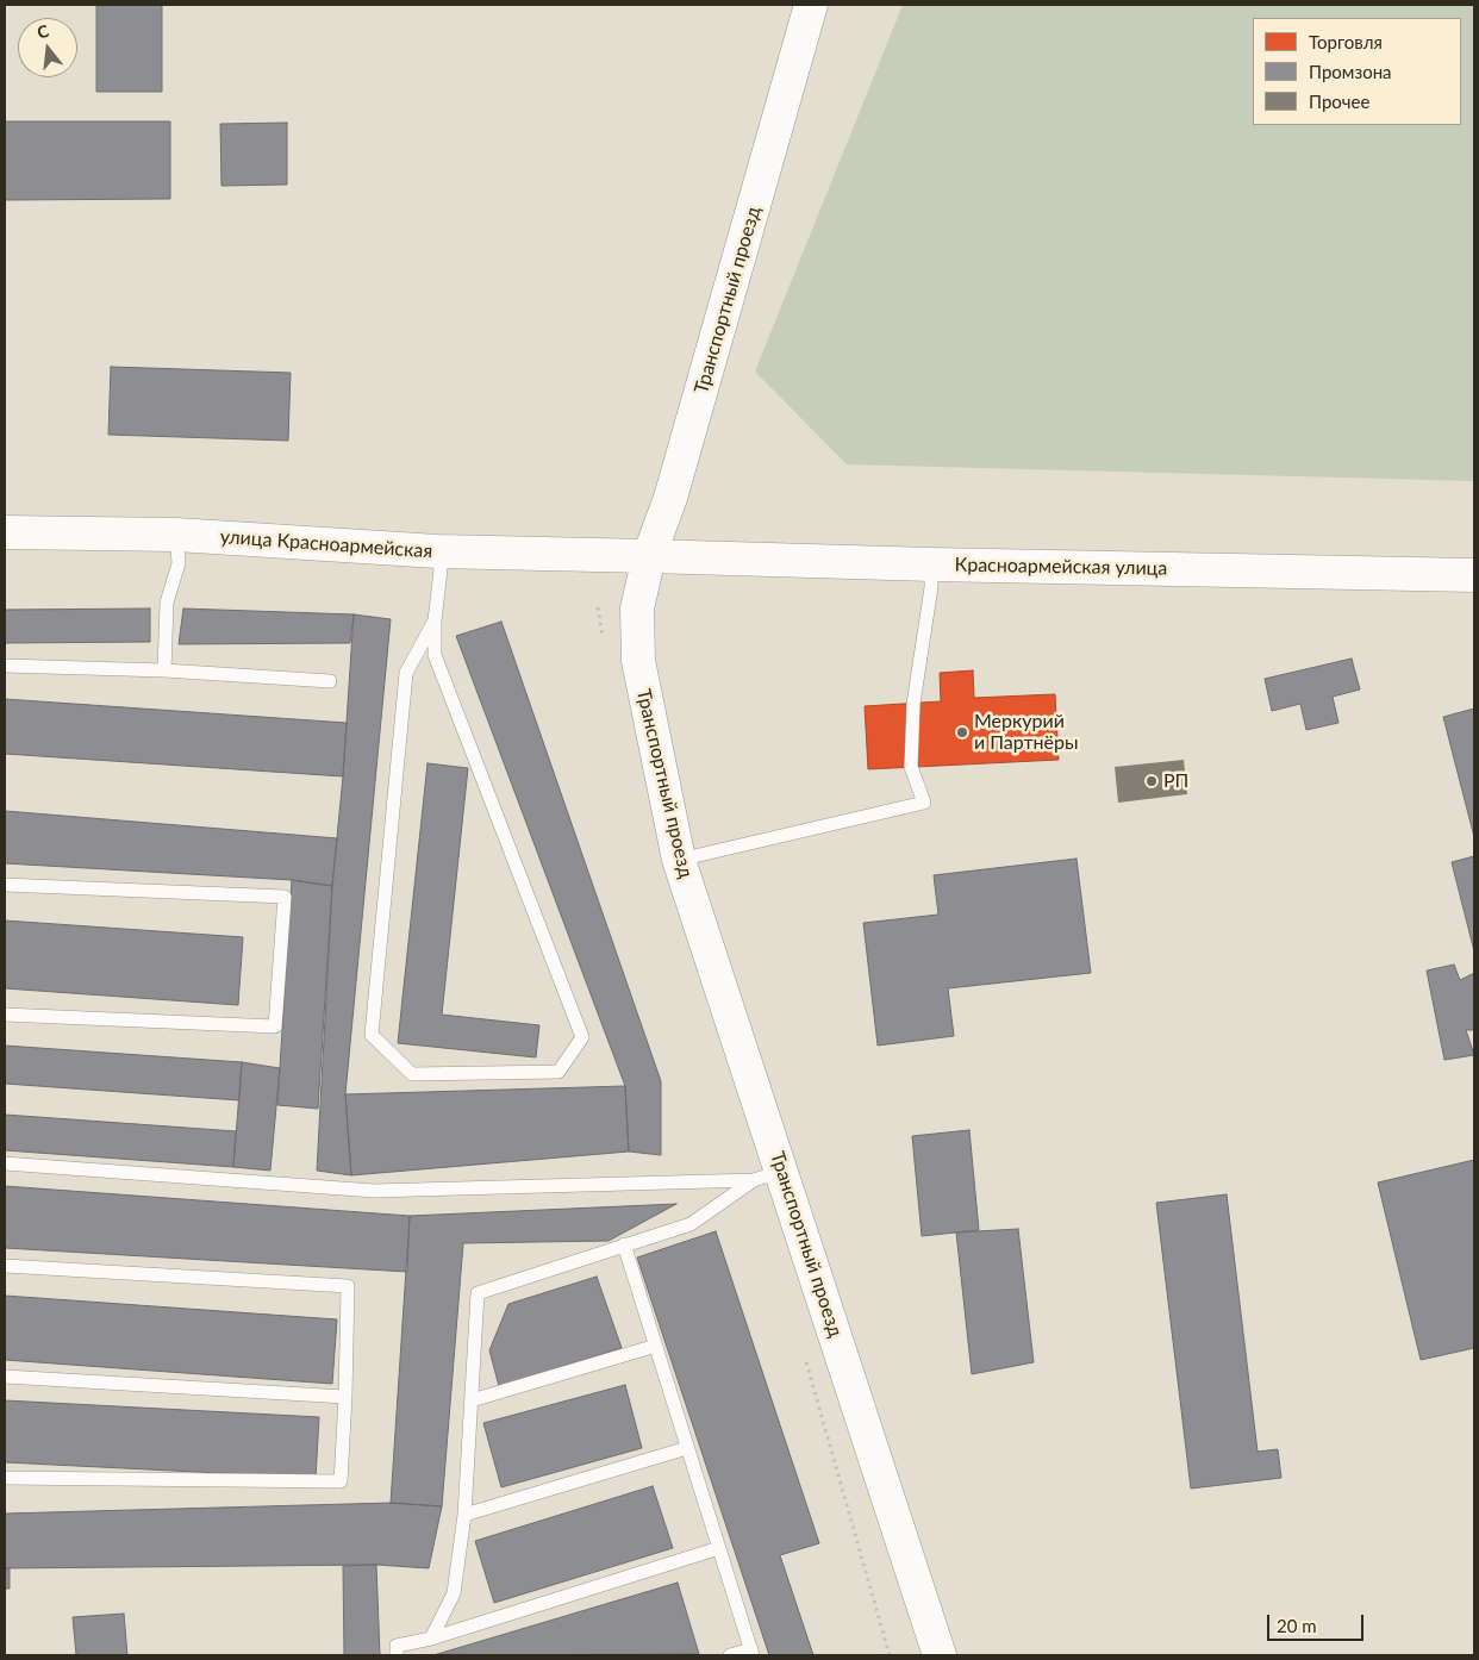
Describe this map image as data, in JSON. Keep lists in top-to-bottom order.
{
  "streets": {
    "main road": ["Транспортный проезд", "улица Красноармейская", "Красноармейская улица"]
  },
  "crossings": [
    ["Транспортный проезд", "улица Красноармейская"],
    ["Транспортный проезд", "Красноармейская улица"],
    ["улица Красноармейская", "Красноармейская улица"]
  ],
  "places": ["Меркурий и Партнёры", "РП"],
  "legend": ["Торговля", "Промзона", "Прочее"],
  "scale_bar": "20 m",
  "north": "top"
}
